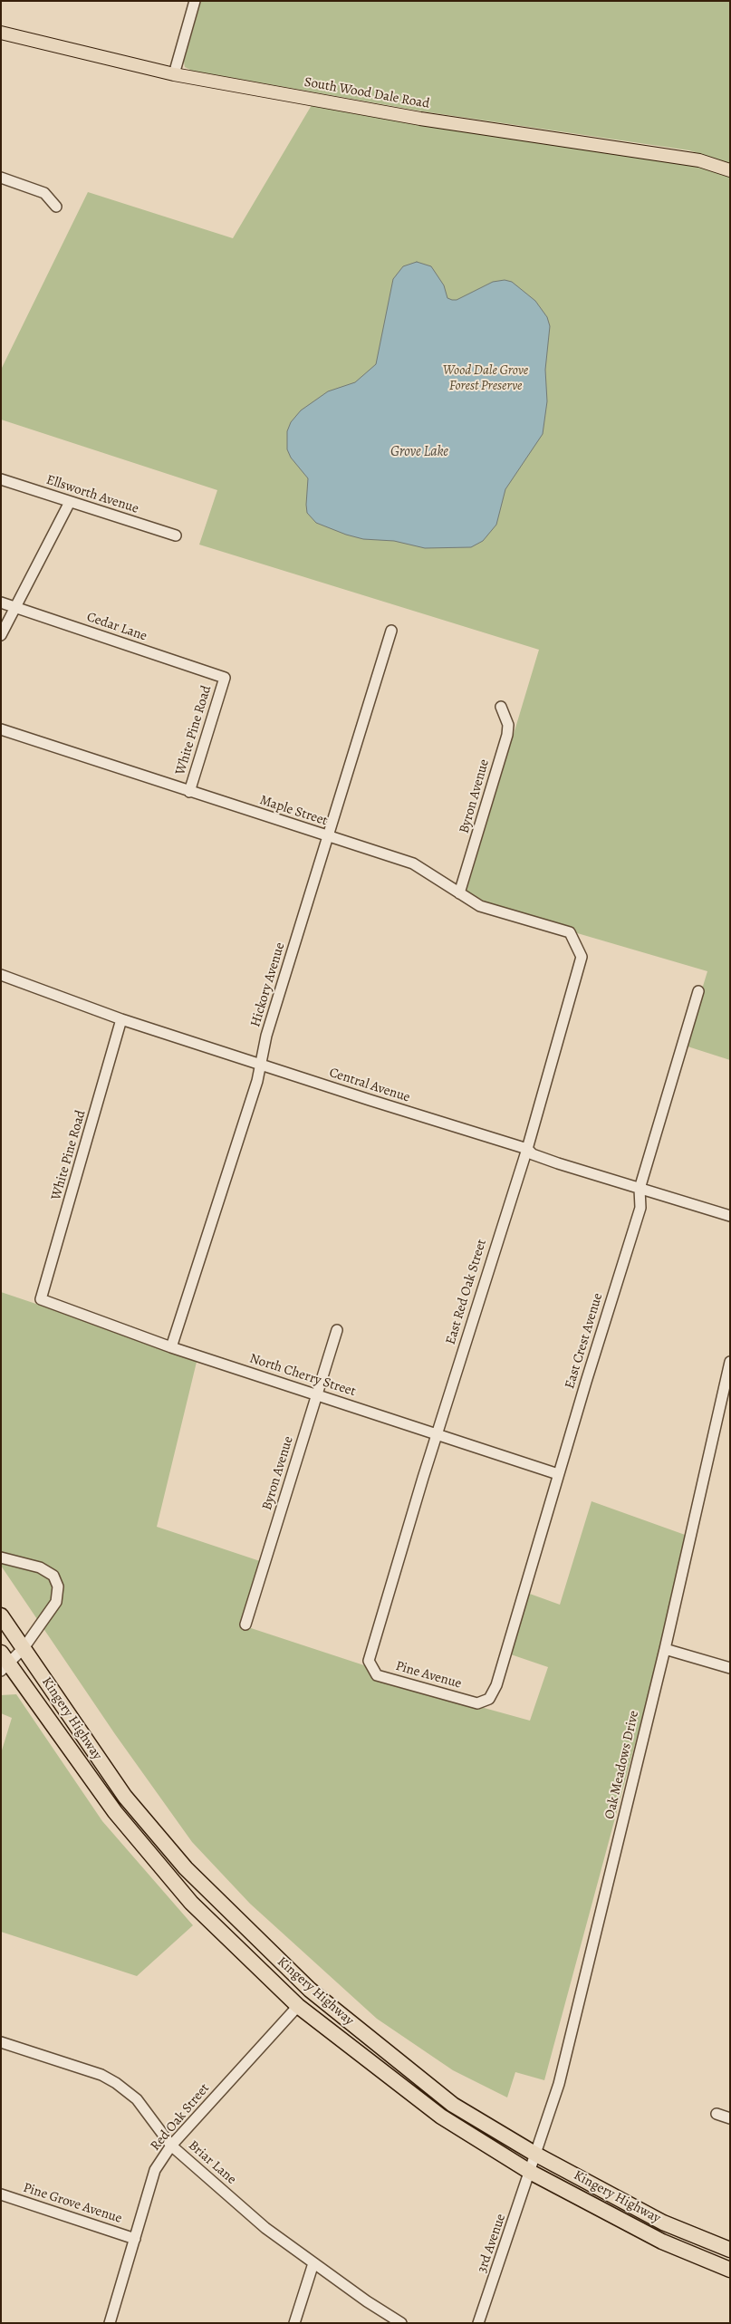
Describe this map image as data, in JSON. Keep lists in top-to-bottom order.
{
  "streets": {
    "highway": ["Kingery Highway"],
    "main road": ["South Wood Dale Road"],
    "street": [
      "Ellsworth Avenue",
      "Cedar Lane",
      "White Pine Road",
      "Byron Avenue",
      "Maple Street",
      "Hickory Avenue",
      "Central Avenue",
      "East Red Oak Street",
      "East Crest Avenue",
      "North Cherry Street",
      "Pine Avenue",
      "Oak Meadows Drive",
      "Red Oak Street",
      "Briar Lane",
      "Pine Grove Avenue",
      "3rd Avenue"
    ]
  },
  "crossings": [
    ["Cedar Lane", "White Pine Road"],
    ["White Pine Road", "Maple Street"],
    ["White Pine Road", "Central Avenue"],
    ["White Pine Road", "North Cherry Street"],
    ["Byron Avenue", "Maple Street"],
    ["Byron Avenue", "North Cherry Street"],
    ["Maple Street", "Hickory Avenue"],
    ["Maple Street", "East Red Oak Street"],
    ["Hickory Avenue", "Central Avenue"],
    ["Hickory Avenue", "North Cherry Street"],
    ["Central Avenue", "East Red Oak Street"],
    ["Central Avenue", "East Crest Avenue"],
    ["East Red Oak Street", "North Cherry Street"],
    ["East Red Oak Street", "Pine Avenue"],
    ["East Crest Avenue", "North Cherry Street"],
    ["East Crest Avenue", "Pine Avenue"],
    ["Kingery Highway", "Oak Meadows Drive"],
    ["Kingery Highway", "Red Oak Street"],
    ["Kingery Highway", "3rd Avenue"],
    ["Oak Meadows Drive", "3rd Avenue"],
    ["Red Oak Street", "Briar Lane"],
    ["Red Oak Street", "Pine Grove Avenue"]
  ],
  "water": ["Grove Lake"],
  "parks": ["Wood Dale Grove Forest Preserve"]
}
